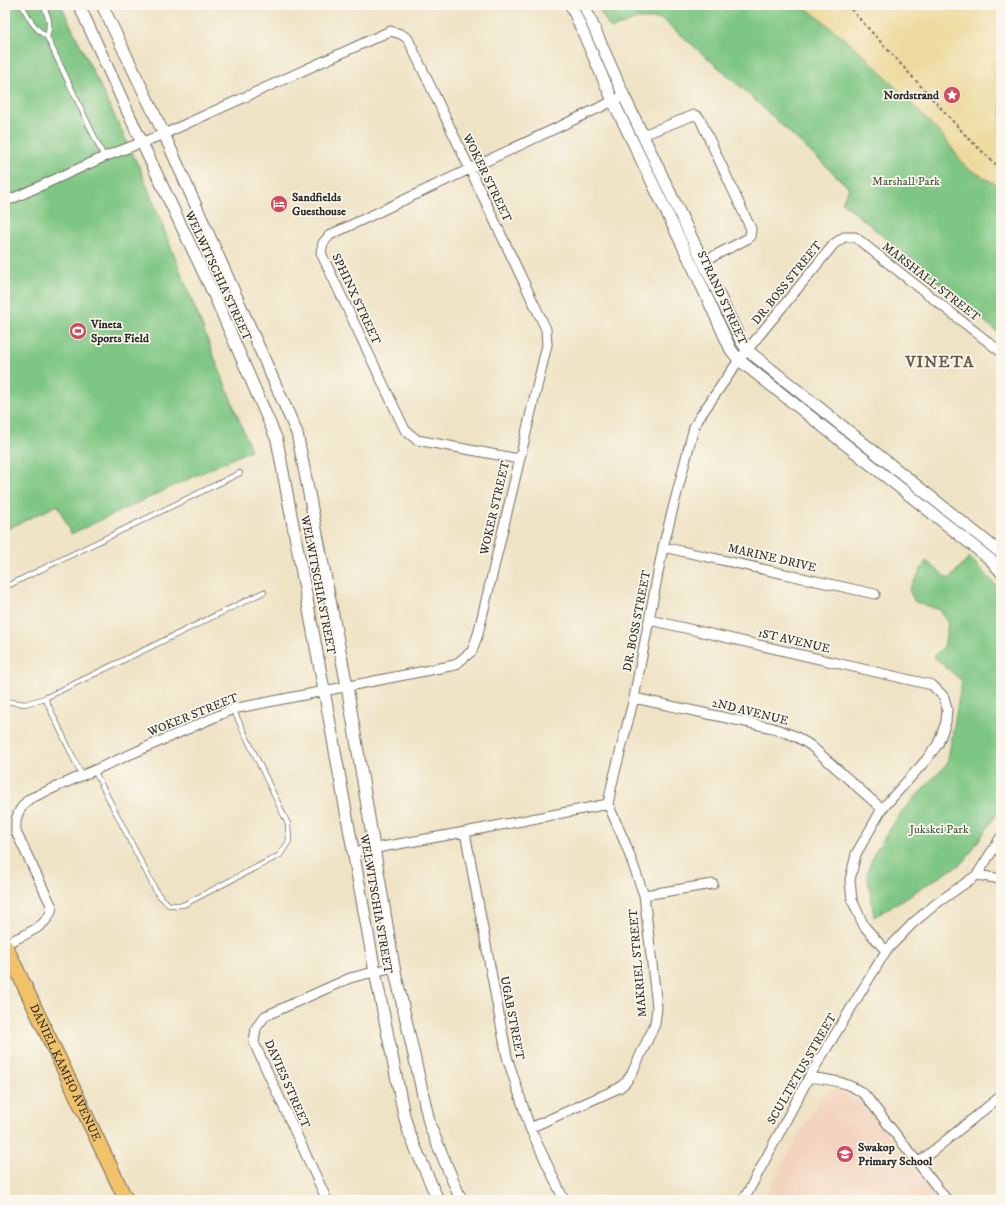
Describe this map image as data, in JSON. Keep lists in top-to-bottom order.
{
  "streets": {
    "main road": ["DANIEL KAMHO AVENUE"],
    "street": [
      "WOKER STREET",
      "WELWITSCHIA STREET",
      "MARSHALL STREET",
      "DR. BOSS STREET",
      "STRAND STREET",
      "SPHINX STREET",
      "MARINE DRIVE",
      "1ST AVENUE",
      "2ND AVENUE",
      "MAKRIEL STREET",
      "UGAB STREET",
      "SCULTETUS STREET",
      "DAVIES STREET"
    ]
  },
  "crossings": [
    ["WOKER STREET", "WELWITSCHIA STREET"],
    ["WOKER STREET", "SPHINX STREET"],
    ["WOKER STREET", "DANIEL KAMHO AVENUE"],
    ["WELWITSCHIA STREET", "DAVIES STREET"],
    ["MARSHALL STREET", "DR. BOSS STREET"],
    ["DR. BOSS STREET", "STRAND STREET"],
    ["DR. BOSS STREET", "MARINE DRIVE"],
    ["DR. BOSS STREET", "1ST AVENUE"],
    ["DR. BOSS STREET", "2ND AVENUE"],
    ["DR. BOSS STREET", "MAKRIEL STREET"],
    ["STRAND STREET", "SPHINX STREET"],
    ["1ST AVENUE", "2ND AVENUE"],
    ["MAKRIEL STREET", "UGAB STREET"]
  ],
  "districts": ["VINETA"],
  "parks": ["Marshall Park", "Jukskei Park"],
  "places": {
    "place": ["Nordstrand"],
    "hotel": ["Sandfields Guesthouse"],
    "sports": ["Vineta Sports Field"],
    "school or university": ["Swakop Primary School"]
  }
}
